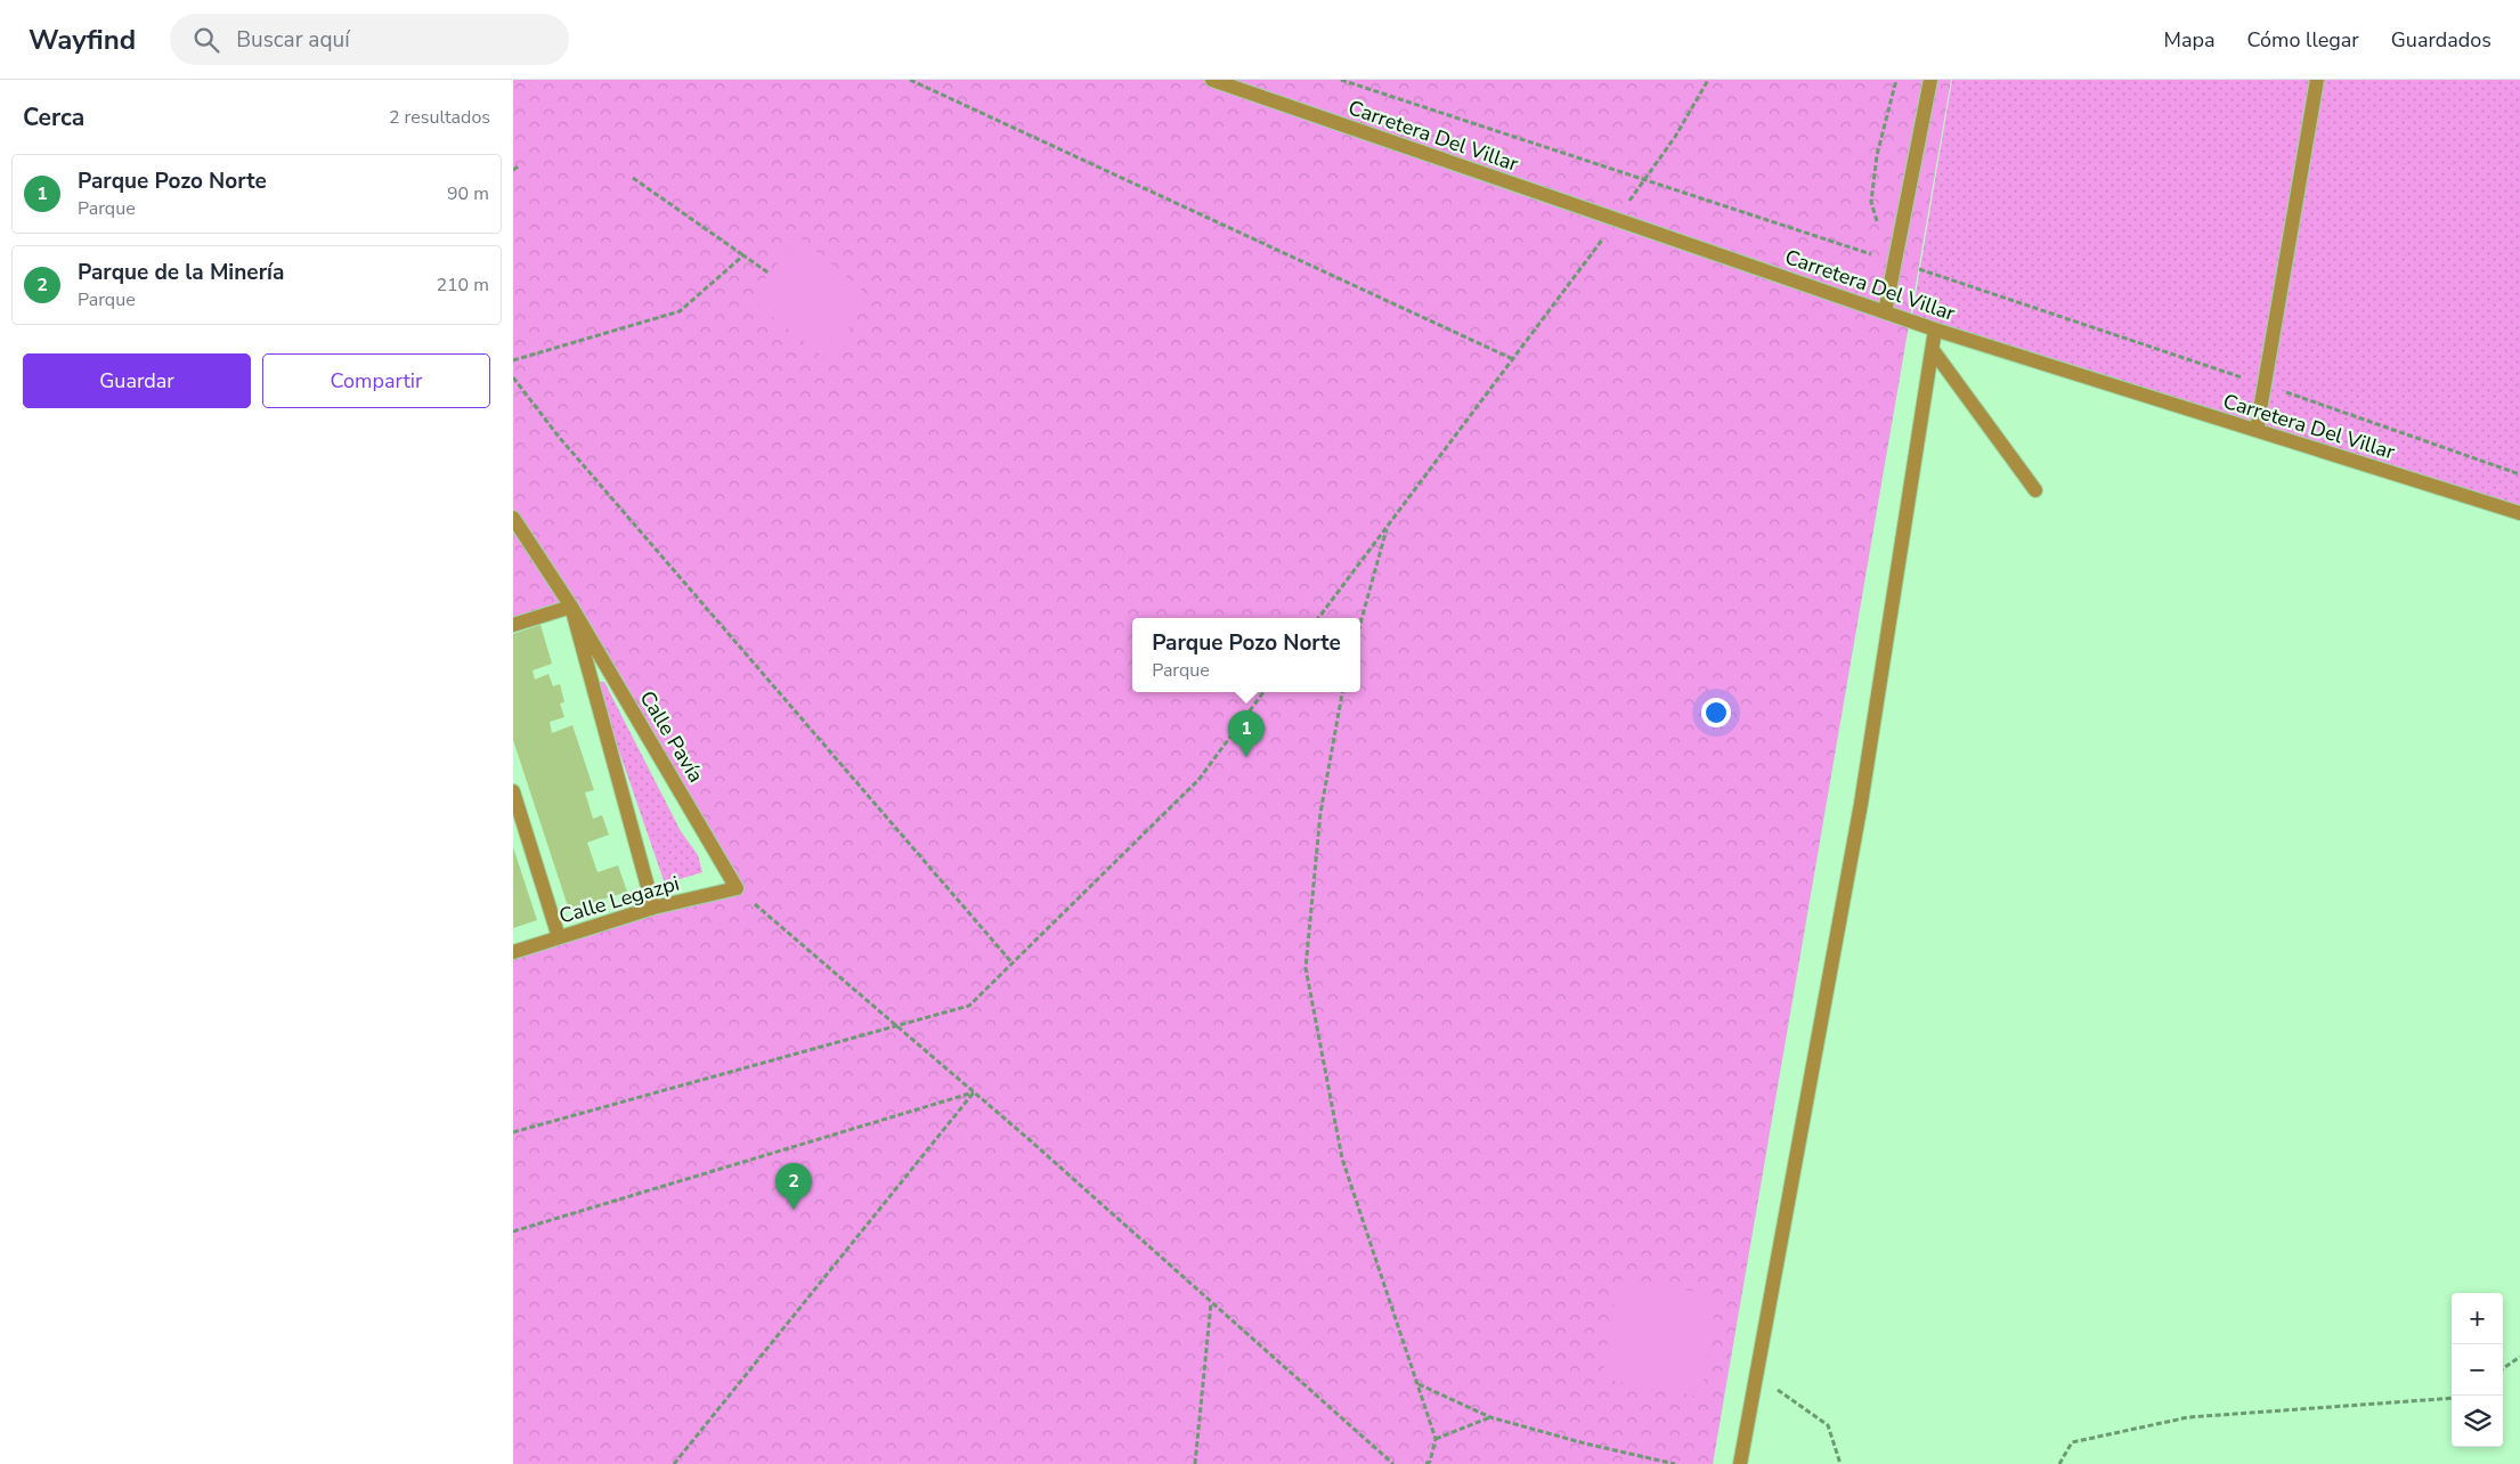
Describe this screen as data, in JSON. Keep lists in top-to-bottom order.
{
  "streets": {
    "street": ["Carretera Del Villar", "Calle Pavía", "Calle Legazpi"]
  },
  "crossings": [
    ["Calle Pavía", "Calle Legazpi"]
  ],
  "page": {
    "header": "Wayfind",
    "search": "Buscar aquí",
    "nav": ["Mapa", "Cómo llegar", "Guardados"],
    "heading": ["Cerca", "2 resultados"],
    "list": [
      {
        "mark": "1",
        "name": "Parque Pozo Norte",
        "note": "Parque",
        "value": "90 m"
      },
      {
        "mark": "2",
        "name": "Parque de la Minería",
        "note": "Parque",
        "value": "210 m"
      }
    ],
    "buttons": ["Guardar", "Compartir"],
    "popup": ["Parque Pozo Norte", "Parque"],
    "pins": ["1", "2"],
    "map_buttons": ["+", "−"]
  }
}
